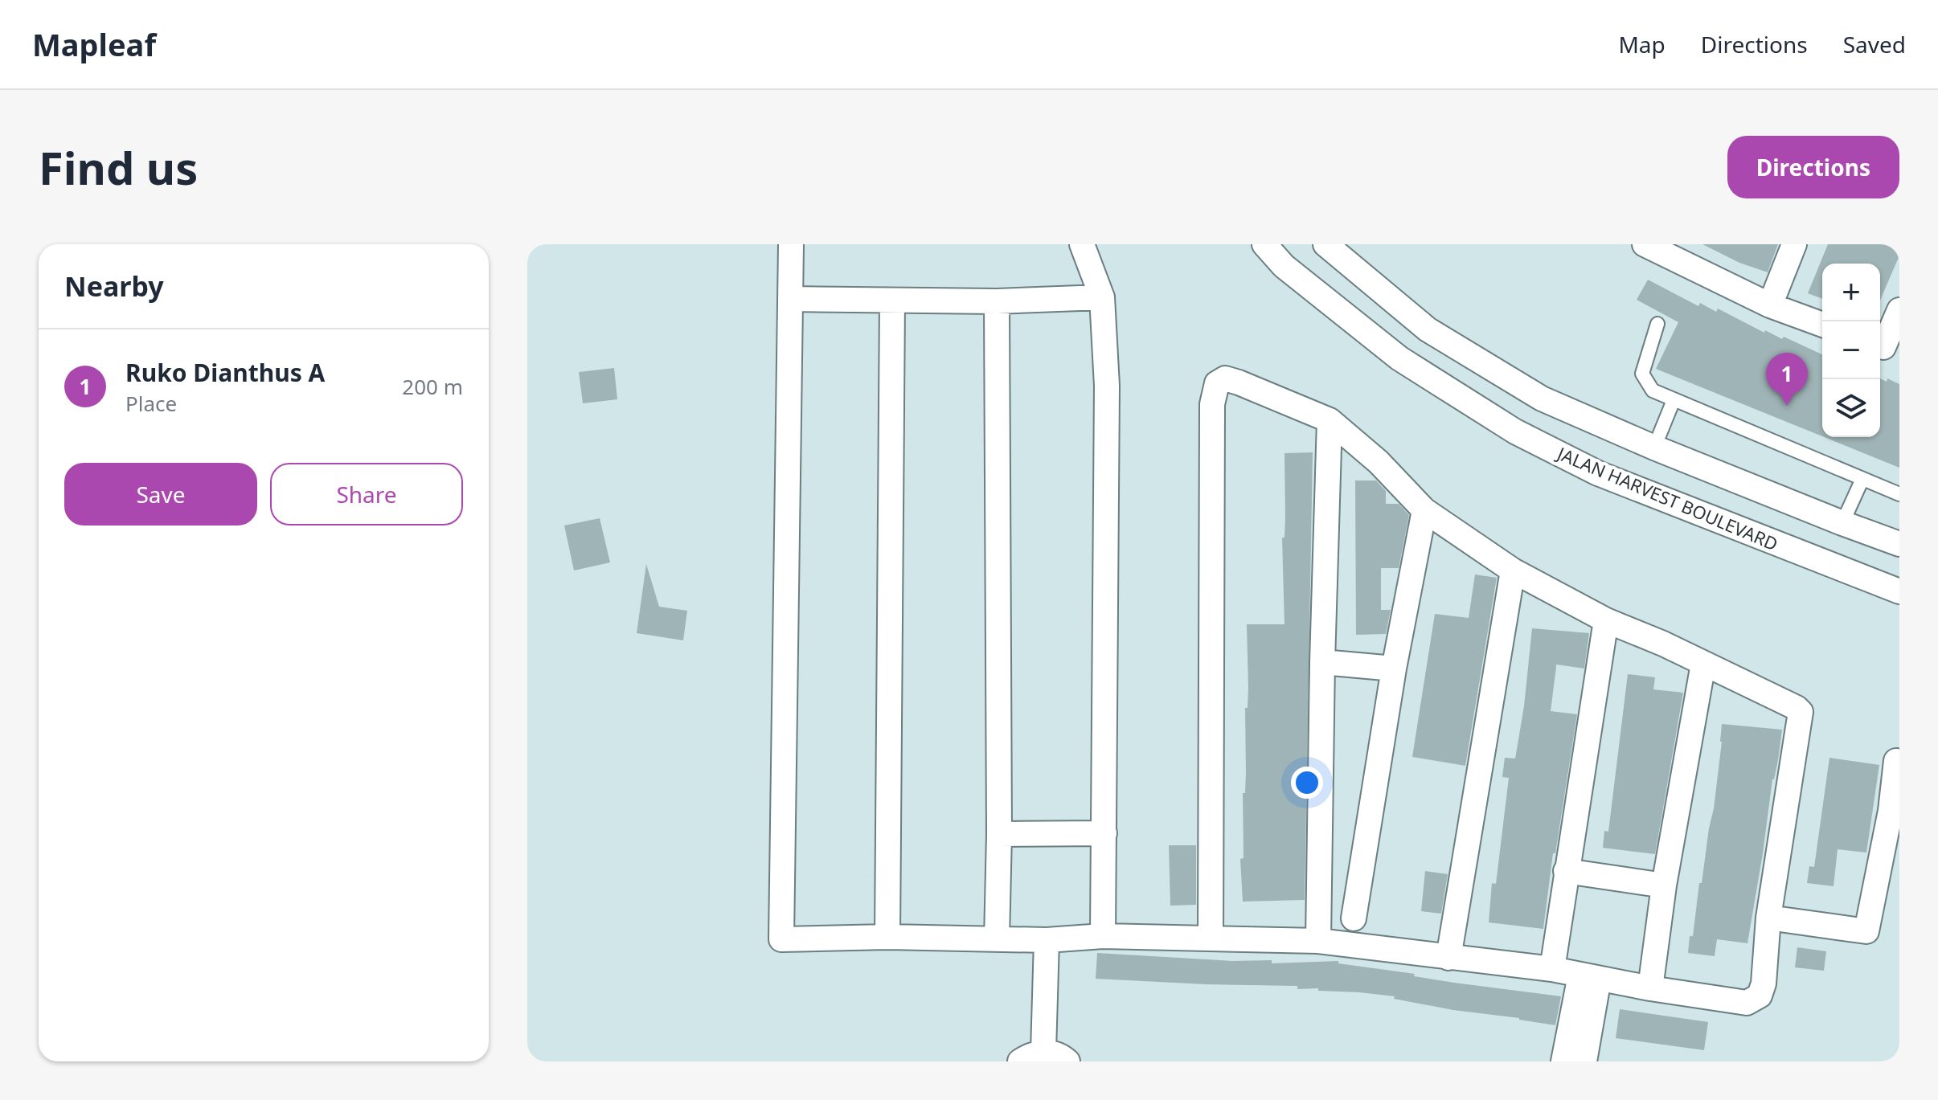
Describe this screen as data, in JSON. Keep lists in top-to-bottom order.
{
  "streets": {
    "street": ["JALAN HARVEST BOULEVARD"]
  },
  "page": {
    "header": "Mapleaf",
    "nav": ["Map", "Directions", "Saved"],
    "buttons": [
      "Directions",
      ["Save", "Share"]
    ],
    "title": "Find us",
    "heading": "Nearby",
    "map_buttons": ["+", "−"],
    "list": [
      {
        "mark": "1",
        "name": "Ruko Dianthus A",
        "note": "Place",
        "value": "200 m"
      }
    ],
    "pins": "1"
  }
}
